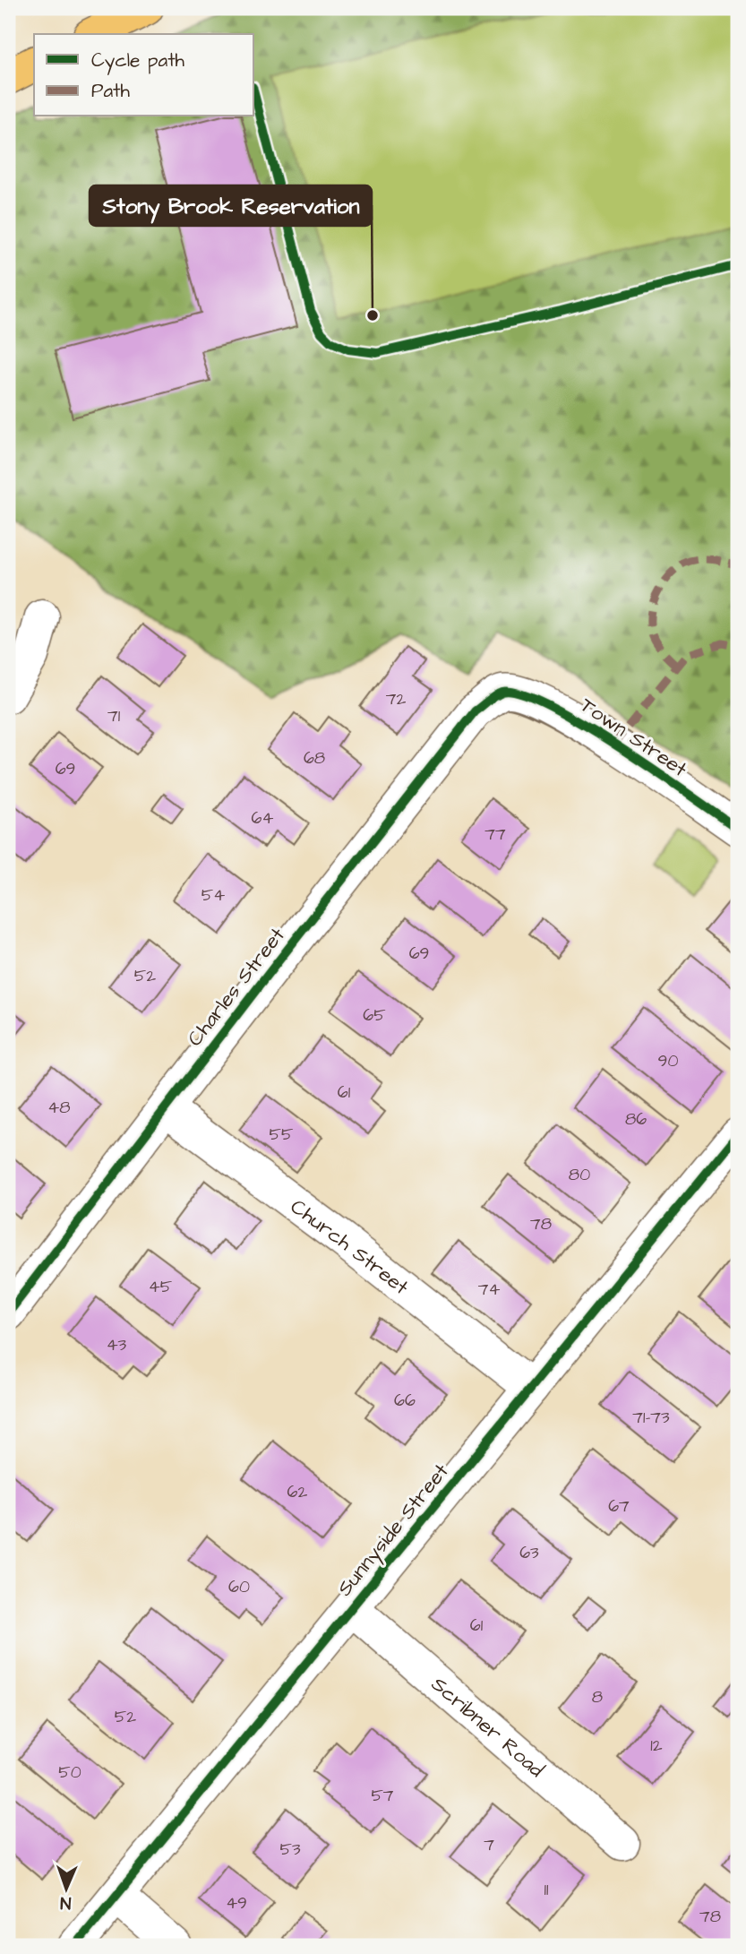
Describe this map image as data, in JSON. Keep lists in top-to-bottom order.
{
  "streets": {
    "street": [
      "Town Street",
      "Charles Street",
      "Church Street",
      "Sunnyside Street",
      "Scribner Road"
    ]
  },
  "crossings": [
    ["Town Street", "Charles Street"],
    ["Charles Street", "Church Street"],
    ["Church Street", "Sunnyside Street"],
    ["Sunnyside Street", "Scribner Road"]
  ],
  "places": ["Stony Brook Reservation"],
  "house_numbers": [
    "72",
    "71",
    "68",
    "69",
    "64",
    "77",
    "54",
    "69",
    "52",
    "65",
    "90",
    "61",
    "48",
    "86",
    "55",
    "80",
    "78",
    "45",
    "74",
    "43",
    "66",
    "71-73",
    "62",
    "67",
    "63",
    "60",
    "61",
    "8",
    "52",
    "12",
    "50",
    "57",
    "7",
    "53",
    "11",
    "49",
    "78"
  ],
  "legend": ["Cycle path", "Path"],
  "north": "bottom"
}
